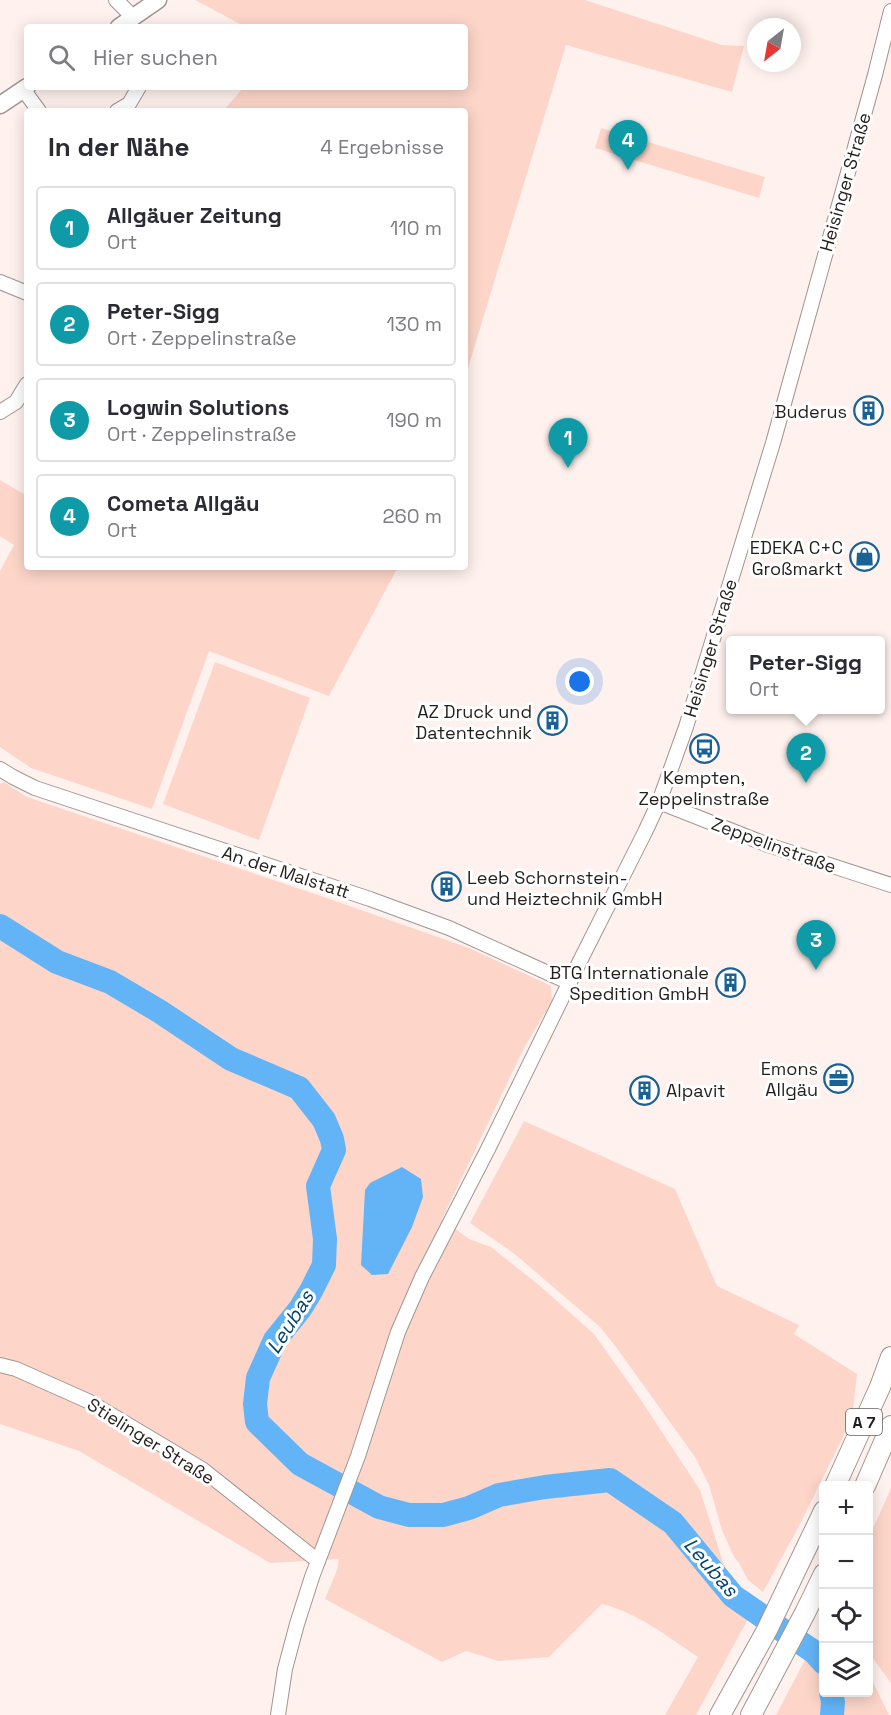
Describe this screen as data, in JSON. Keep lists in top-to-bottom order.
{
  "streets": {
    "highway": ["A 7"],
    "street": [
      "Heisinger Straße",
      "Zeppelinstraße",
      "An der Malstatt",
      "Stielinger Straße"
    ]
  },
  "crossings": [
    ["Heisinger Straße", "Zeppelinstraße"],
    ["Heisinger Straße", "An der Malstatt"],
    ["Heisinger Straße", "Stielinger Straße"]
  ],
  "water": ["Leubas"],
  "places": {
    "building": [
      "Buderus",
      "AZ Druck und Datentechnik",
      "Leeb Schornstein- und Heiztechnik GmbH",
      "BTG Internationale Spedition GmbH",
      "Alpavit"
    ],
    "shop": ["EDEKA C+C Großmarkt"],
    "bus stop": ["Kempten, Zeppelinstraße"],
    "office": ["Emons Allgäu"]
  },
  "north": "bottom left",
  "page": {
    "search": "Hier suchen",
    "heading": ["In der Nähe", "4 Ergebnisse"],
    "pins": [
      "4",
      "1",
      "2",
      "3"
    ],
    "list": [
      {
        "mark": "1",
        "name": "Allgäuer Zeitung",
        "note": "Ort",
        "value": "110 m"
      },
      {
        "mark": "2",
        "name": "Peter-Sigg",
        "note": "Ort · Zeppelinstraße",
        "value": "130 m"
      },
      {
        "mark": "3",
        "name": "Logwin Solutions",
        "note": "Ort · Zeppelinstraße",
        "value": "190 m"
      },
      {
        "mark": "4",
        "name": "Cometa Allgäu",
        "note": "Ort",
        "value": "260 m"
      }
    ],
    "popup": ["Peter-Sigg", "Ort"],
    "map_buttons": ["+", "−"]
  }
}
